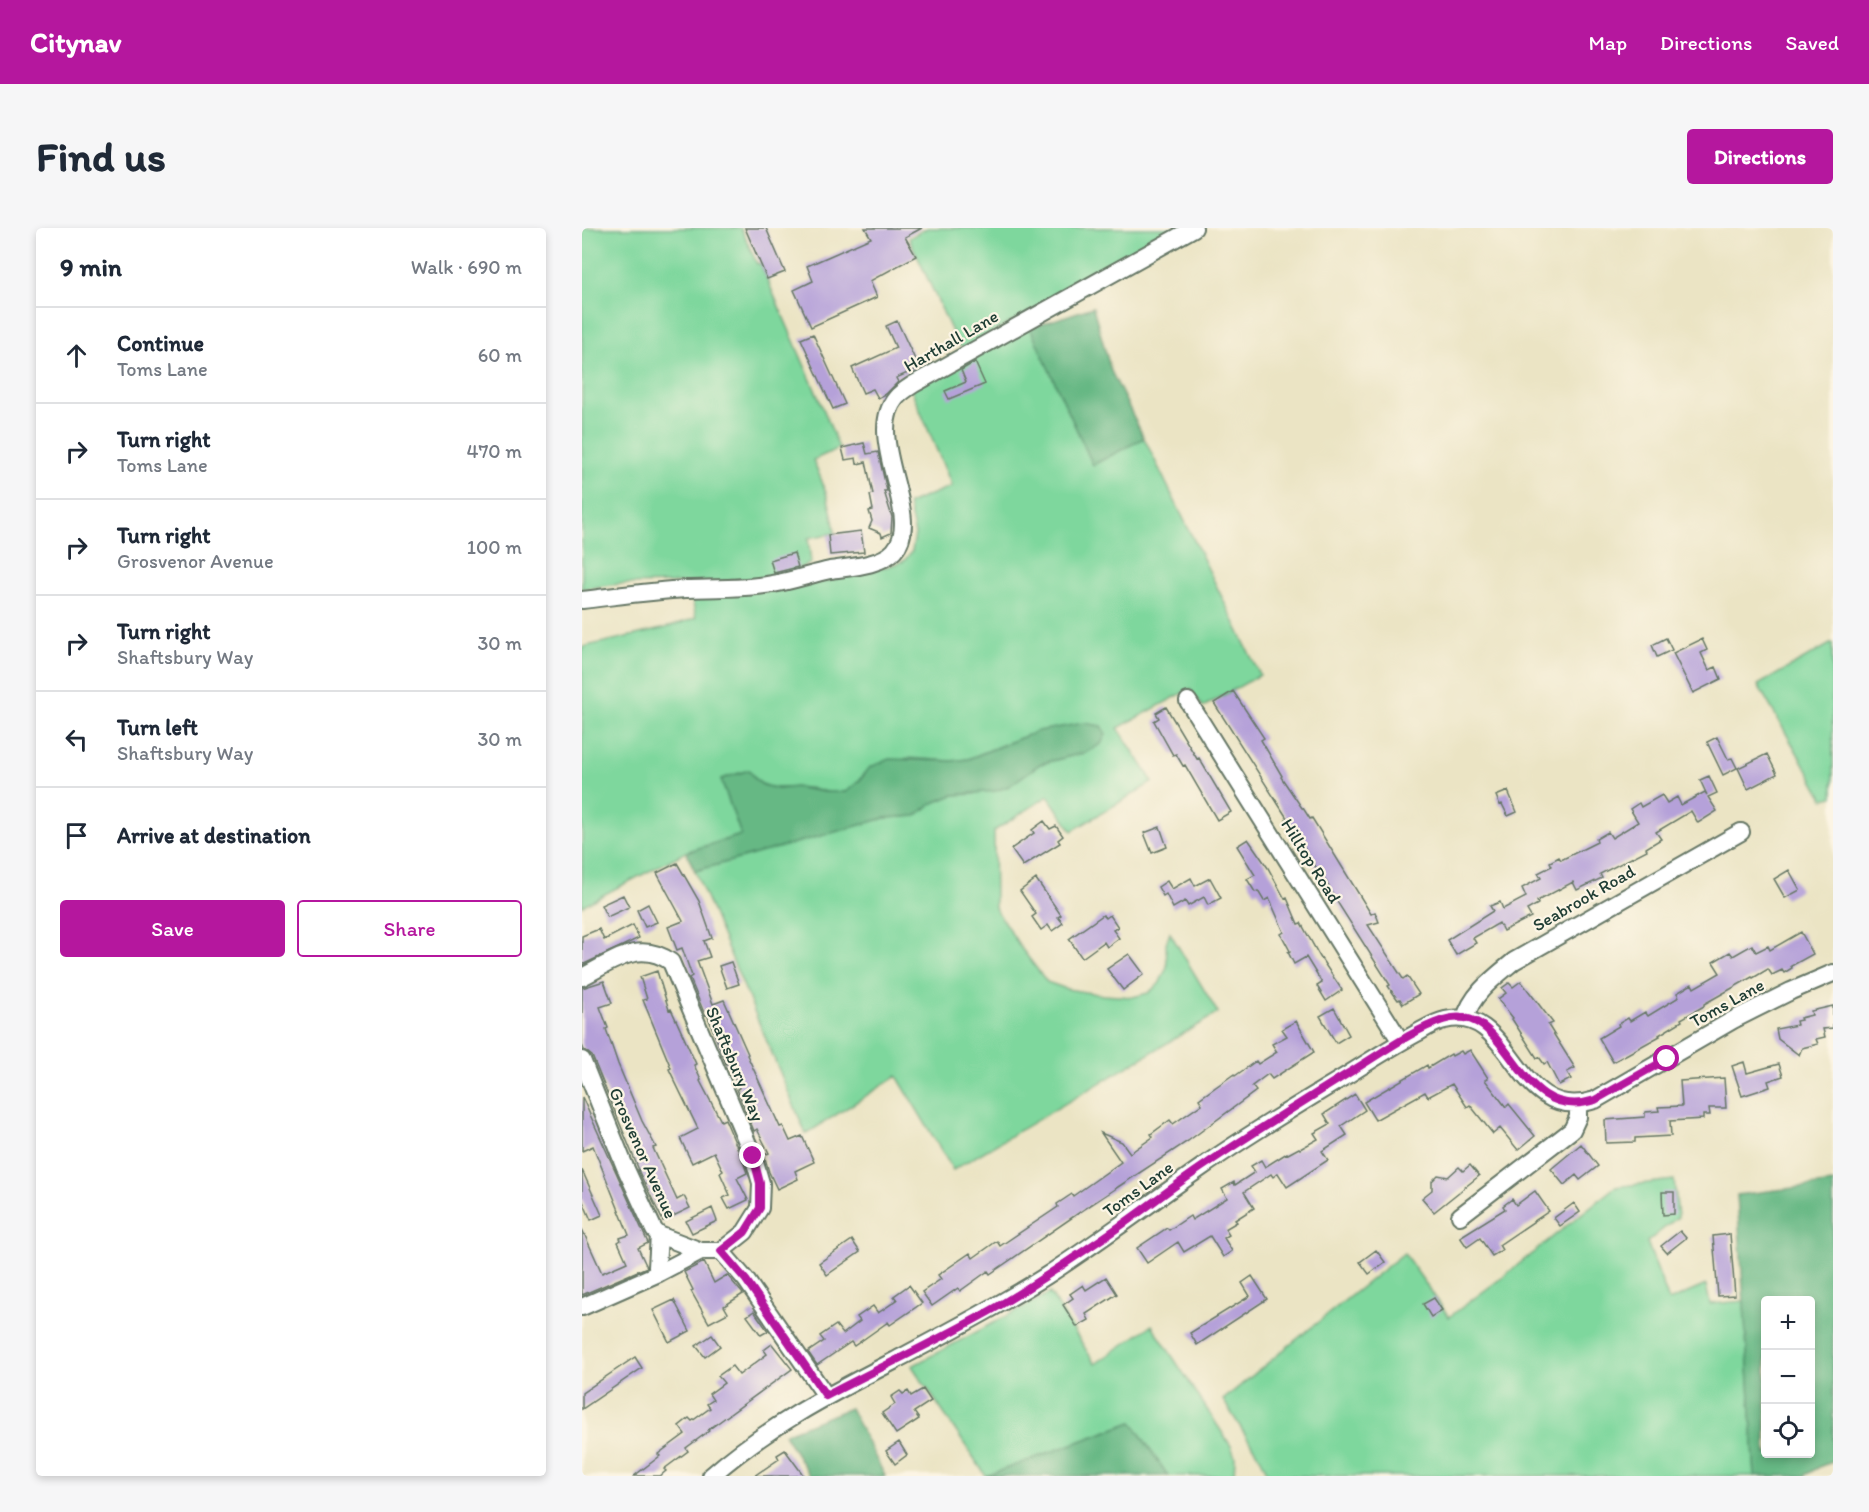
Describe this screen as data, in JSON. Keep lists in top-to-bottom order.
{
  "streets": {
    "street": [
      "Harthall Lane",
      "Hilltop Road",
      "Seabrook Road",
      "Toms Lane",
      "Shaftsbury Way",
      "Grosvenor Avenue"
    ]
  },
  "crossings": [
    ["Hilltop Road", "Toms Lane"],
    ["Seabrook Road", "Toms Lane"],
    ["Shaftsbury Way", "Grosvenor Avenue"]
  ],
  "page": {
    "header": "Citynav",
    "nav": ["Map", "Directions", "Saved"],
    "buttons": [
      "Directions",
      ["Save", "Share"]
    ],
    "title": "Find us",
    "heading": ["9 min", "Walk · 690 m"],
    "list": [
      ["Continue", "Toms Lane", "60 m"],
      ["Turn right", "Toms Lane", "470 m"],
      ["Turn right", "Grosvenor Avenue", "100 m"],
      ["Turn right", "Shaftsbury Way", "30 m"],
      ["Turn left", "Shaftsbury Way", "30 m"],
      "Arrive at destination"
    ],
    "map_buttons": ["+", "−"]
  }
}
